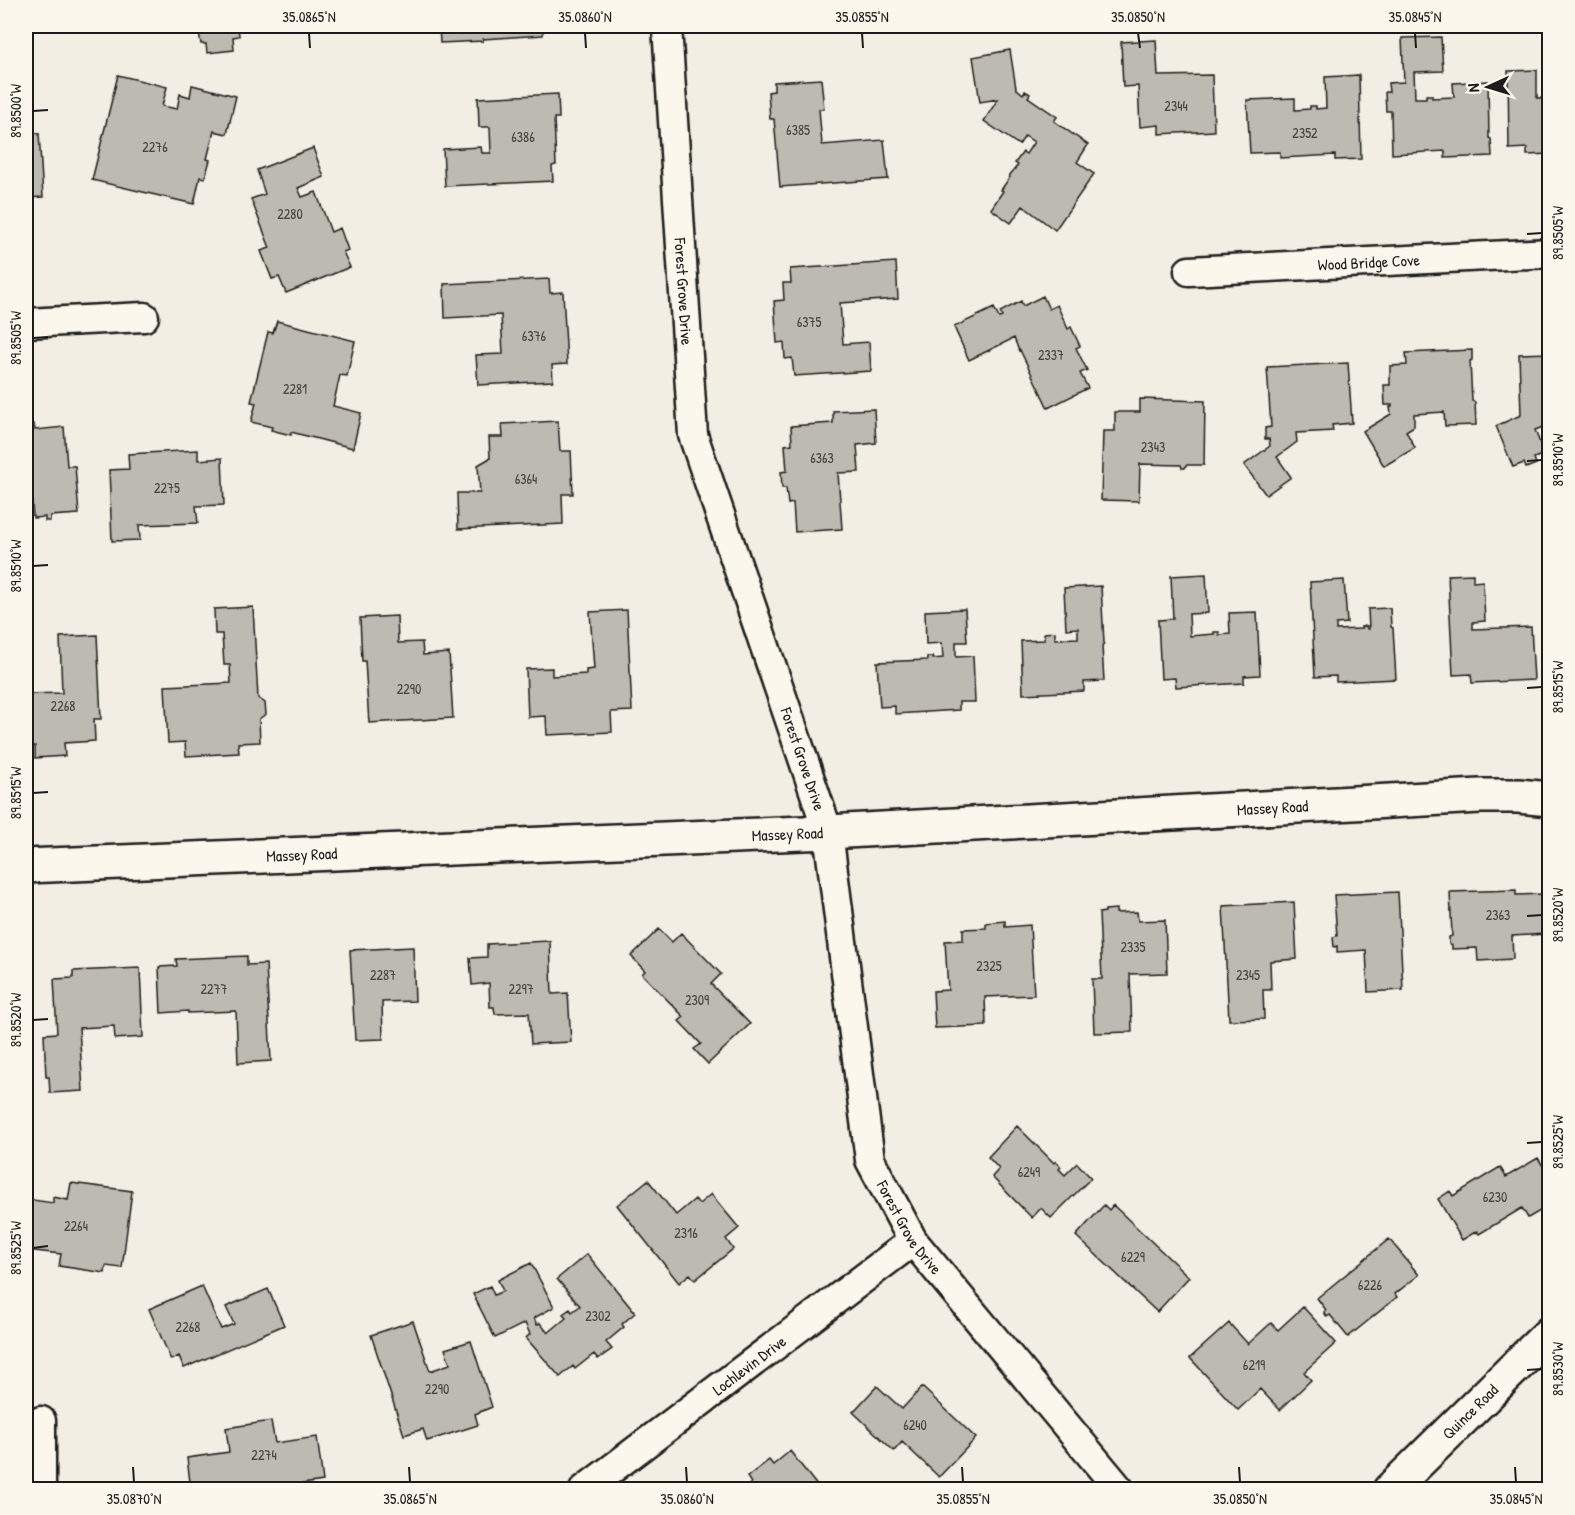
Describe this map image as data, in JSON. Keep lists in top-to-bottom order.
{
  "streets": {
    "street": [
      "Wood Bridge Cove",
      "Forest Grove Drive",
      "Massey Road",
      "Lochlevin Drive",
      "Quince Road"
    ]
  },
  "crossings": [
    ["Forest Grove Drive", "Massey Road"],
    ["Forest Grove Drive", "Lochlevin Drive"]
  ],
  "house_numbers": [
    "2344",
    "6385",
    "2352",
    "6386",
    "2276",
    "2280",
    "6375",
    "6376",
    "2337",
    "2281",
    "2343",
    "6363",
    "6364",
    "2275",
    "2290",
    "2268",
    "2363",
    "2335",
    "2325",
    "2287",
    "2345",
    "2277",
    "2297",
    "2309",
    "6249",
    "6230",
    "2264",
    "2316",
    "6229",
    "6226",
    "2302",
    "2268",
    "6219",
    "2290",
    "6240",
    "2274"
  ],
  "north": "left",
  "coordinates": [
    "35.0865°N",
    "35.0860°N",
    "35.0855°N",
    "35.0850°N",
    "35.0845°N",
    "89.8500°W",
    "89.8505°W",
    "89.8510°W",
    "89.8515°W",
    "89.8520°W",
    "89.8525°W",
    "89.8530°W",
    "35.0870°N"
  ]
}
